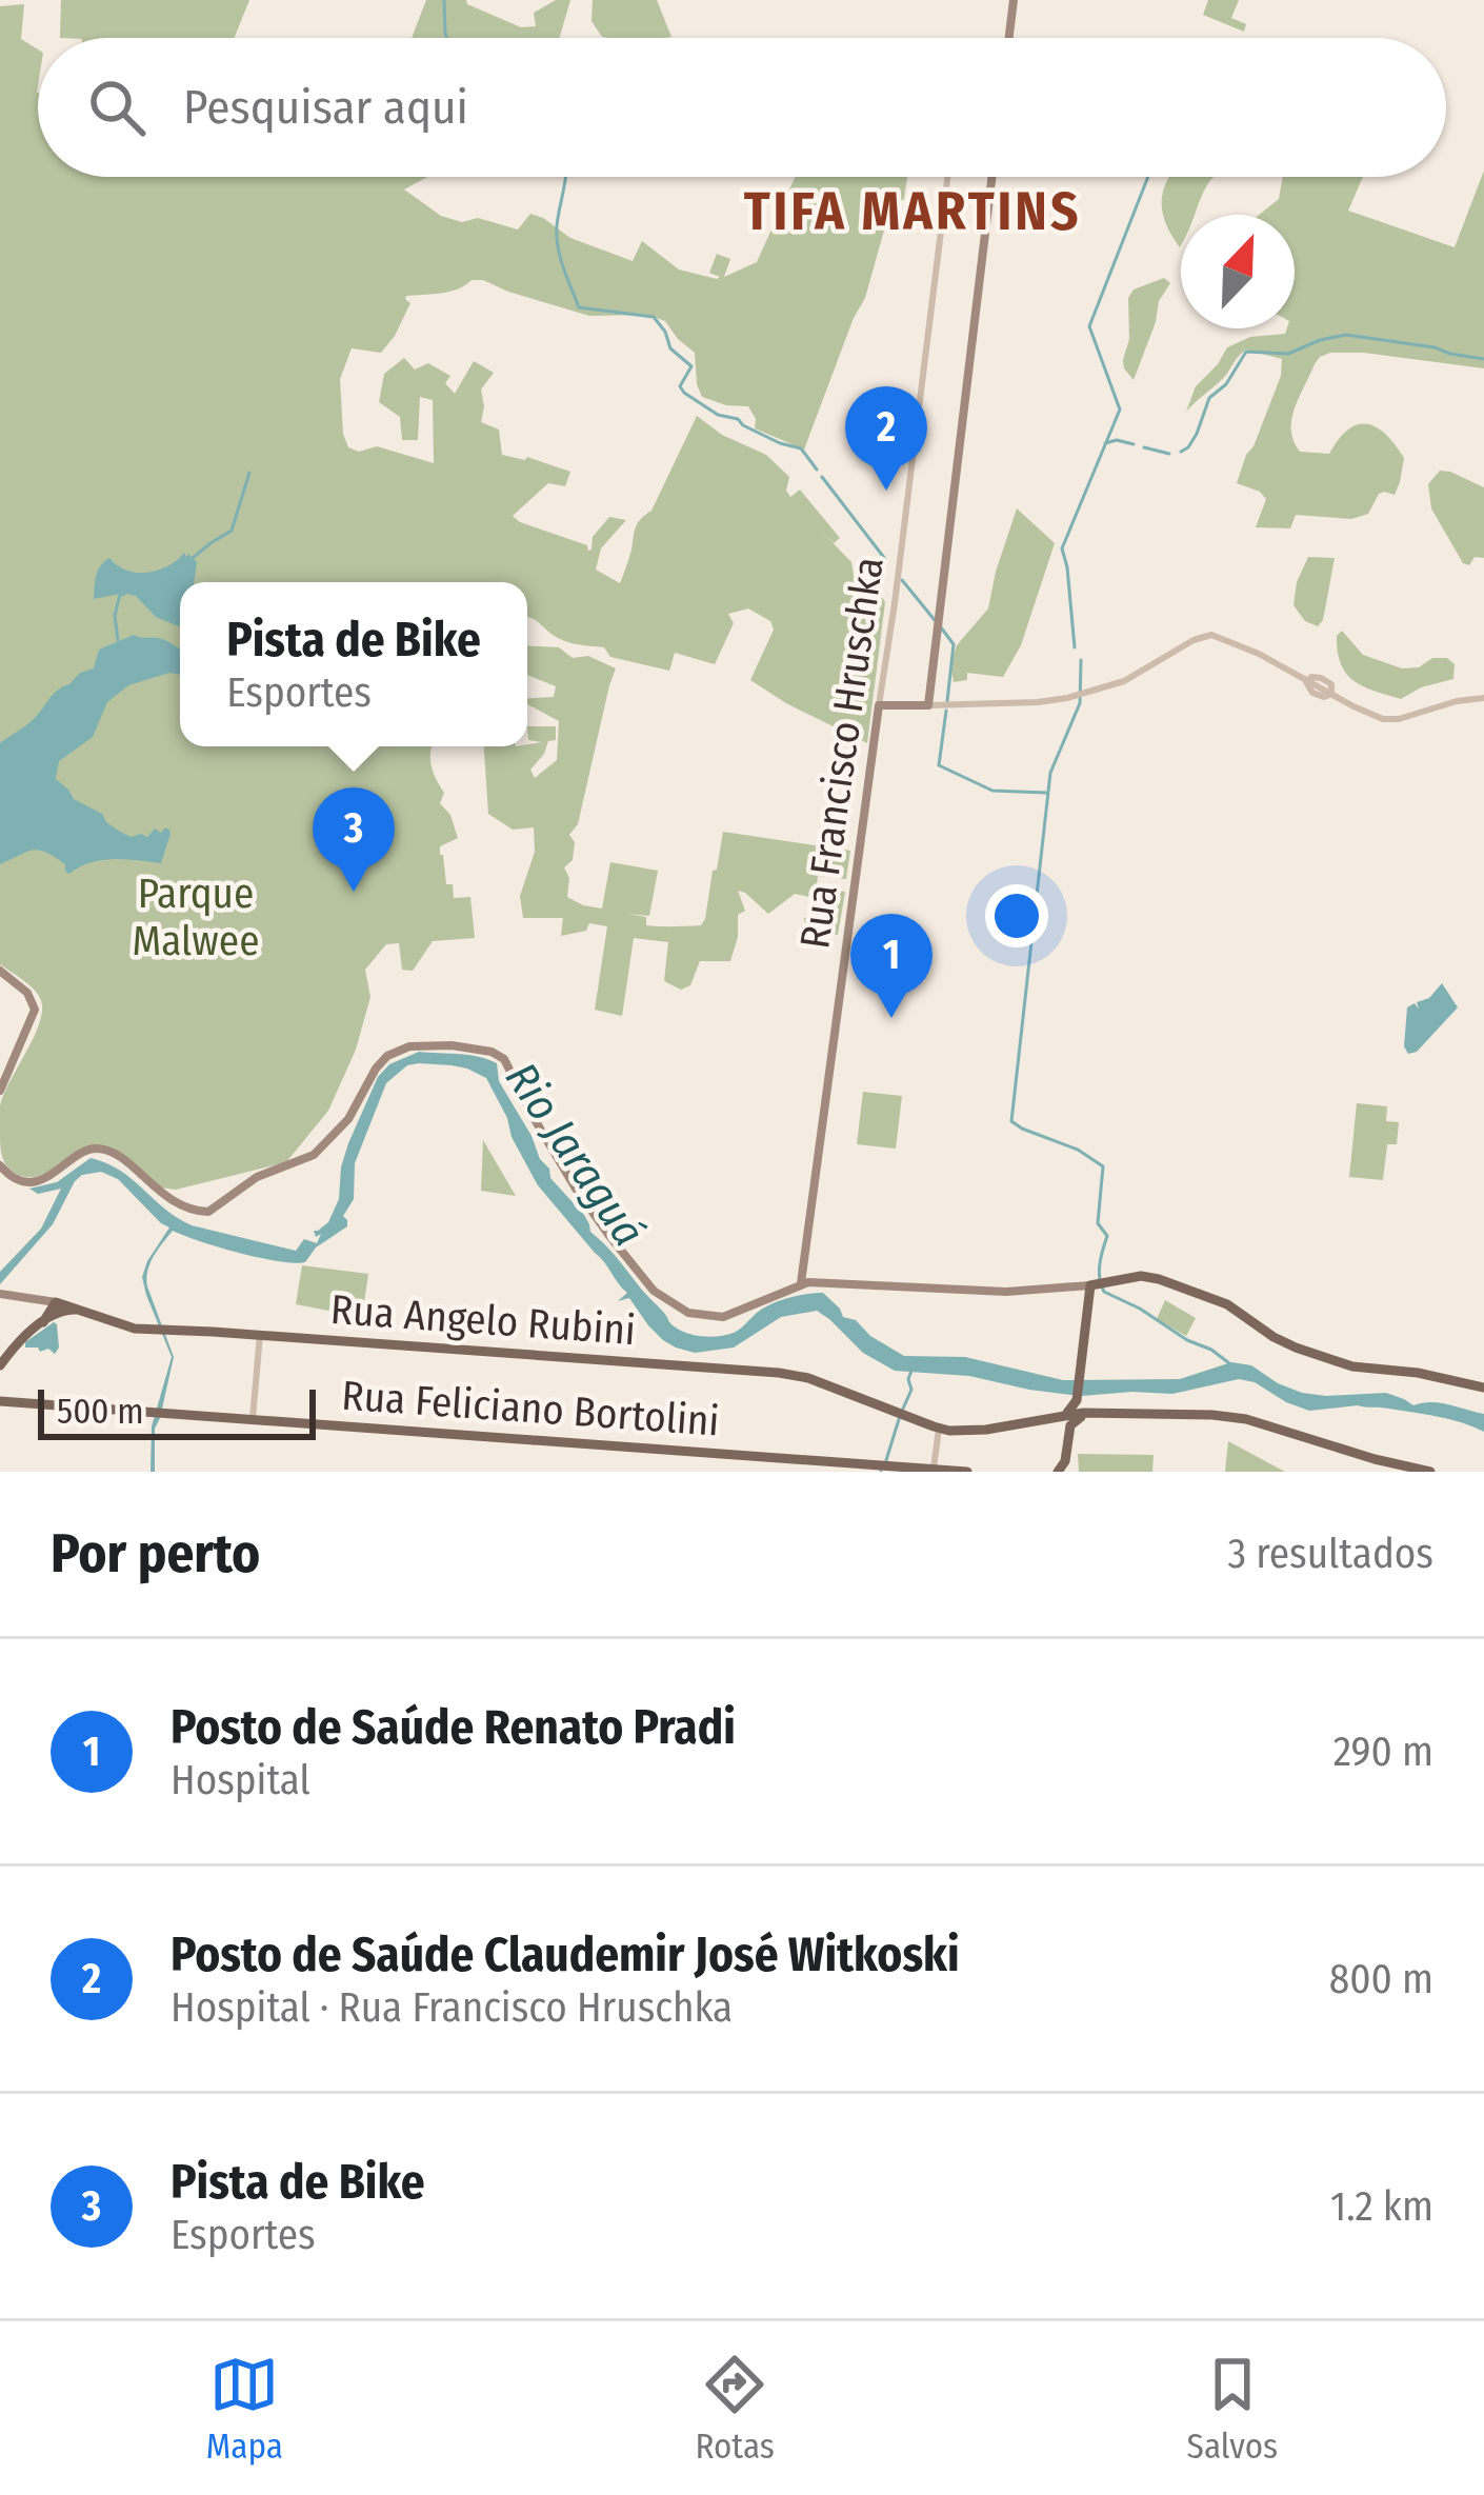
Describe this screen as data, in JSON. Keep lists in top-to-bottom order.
{
  "streets": {
    "main road": ["Rua Francisco Hruschka", "Rua Angelo Rubini", "Rua Feliciano Bortolini"]
  },
  "districts": ["TIFA MARTINS"],
  "water": ["Rio Jaraguá"],
  "parks": ["Parque Malwee"],
  "scale_bar": "500 m",
  "north": "top right",
  "page": {
    "search": "Pesquisar aqui",
    "pins": ["2", "3", "1"],
    "popup": ["Pista de Bike", "Esportes"],
    "scale": "500 m",
    "heading": ["Por perto", "3 resultados"],
    "list": [
      {
        "mark": "1",
        "name": "Posto de Saúde Renato Pradi",
        "note": "Hospital",
        "value": "290 m"
      },
      {
        "mark": "2",
        "name": "Posto de Saúde Claudemir José Witkoski",
        "note": "Hospital · Rua Francisco Hruschka",
        "value": "800 m"
      },
      {
        "mark": "3",
        "name": "Pista de Bike",
        "note": "Esportes",
        "value": "1.2 km"
      }
    ],
    "nav": ["Mapa", "Rotas", "Salvos"]
  }
}
